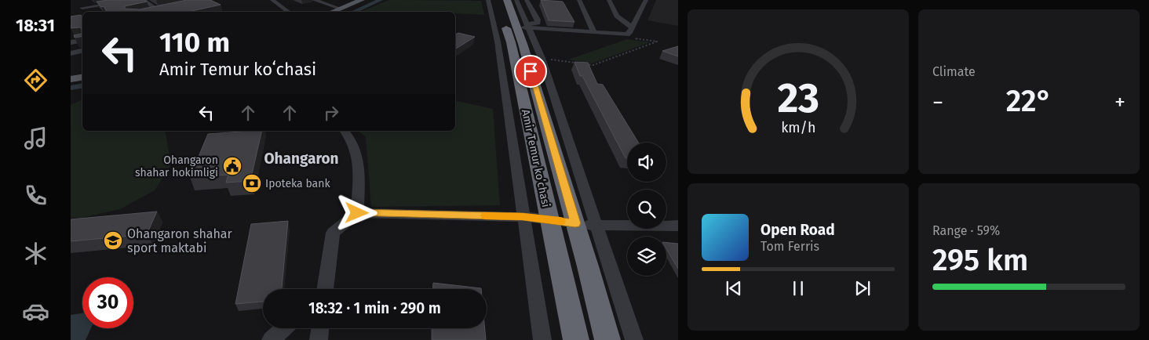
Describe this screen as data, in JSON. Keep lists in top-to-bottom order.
{
  "streets": {
    "highway": ["Amir Temur koʻchasi"]
  },
  "districts": ["Ohangaron"],
  "places": {
    "public building": ["Ohangaron shahar hokimligi"],
    "bank": ["Ipoteka bank"],
    "school or university": ["Ohangaron shahar sport maktabi"]
  },
  "page": {
    "tabs": "18:31",
    "tile": [
      "Climate",
      ["Range · 59%", "295 km"]
    ],
    "turn": ["110 m", "Amir Temur koʻchasi"],
    "heat": ["−", "22°", "+"],
    "song": ["Open Road", "Tom Ferris"],
    "limit": "30",
    "trip": "18:32 · 1 min · 290 m",
    "gauge": ["23", "km/h"]
  }
}
